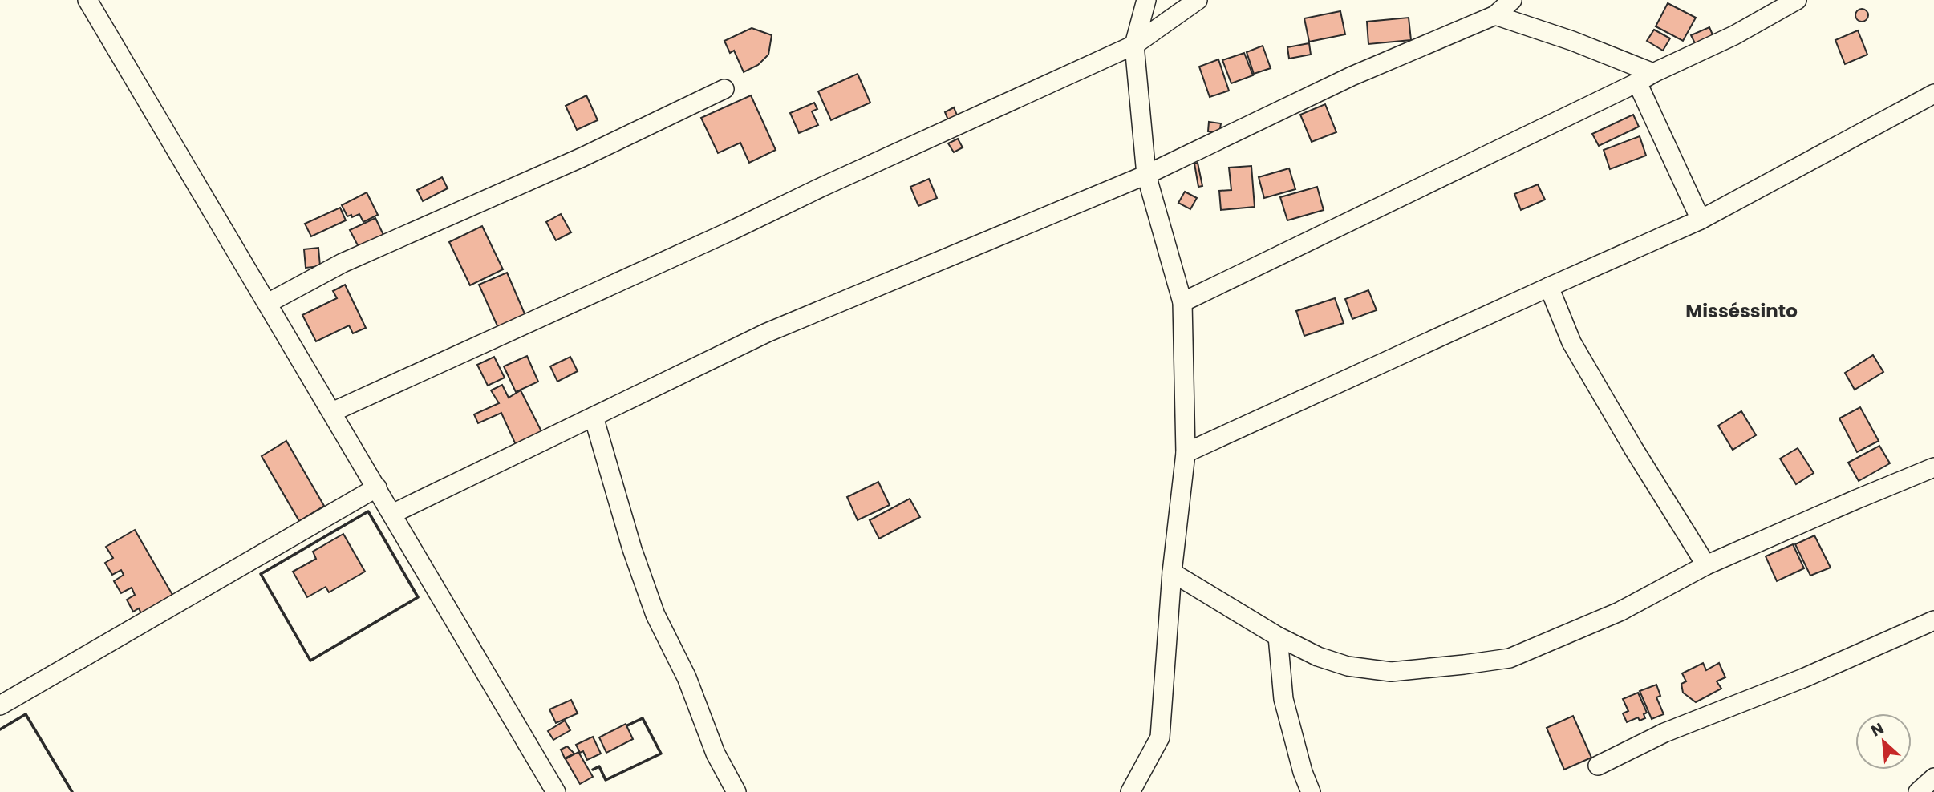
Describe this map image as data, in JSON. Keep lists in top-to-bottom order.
{
  "districts": ["Misséssinto"],
  "north": "top left"
}
